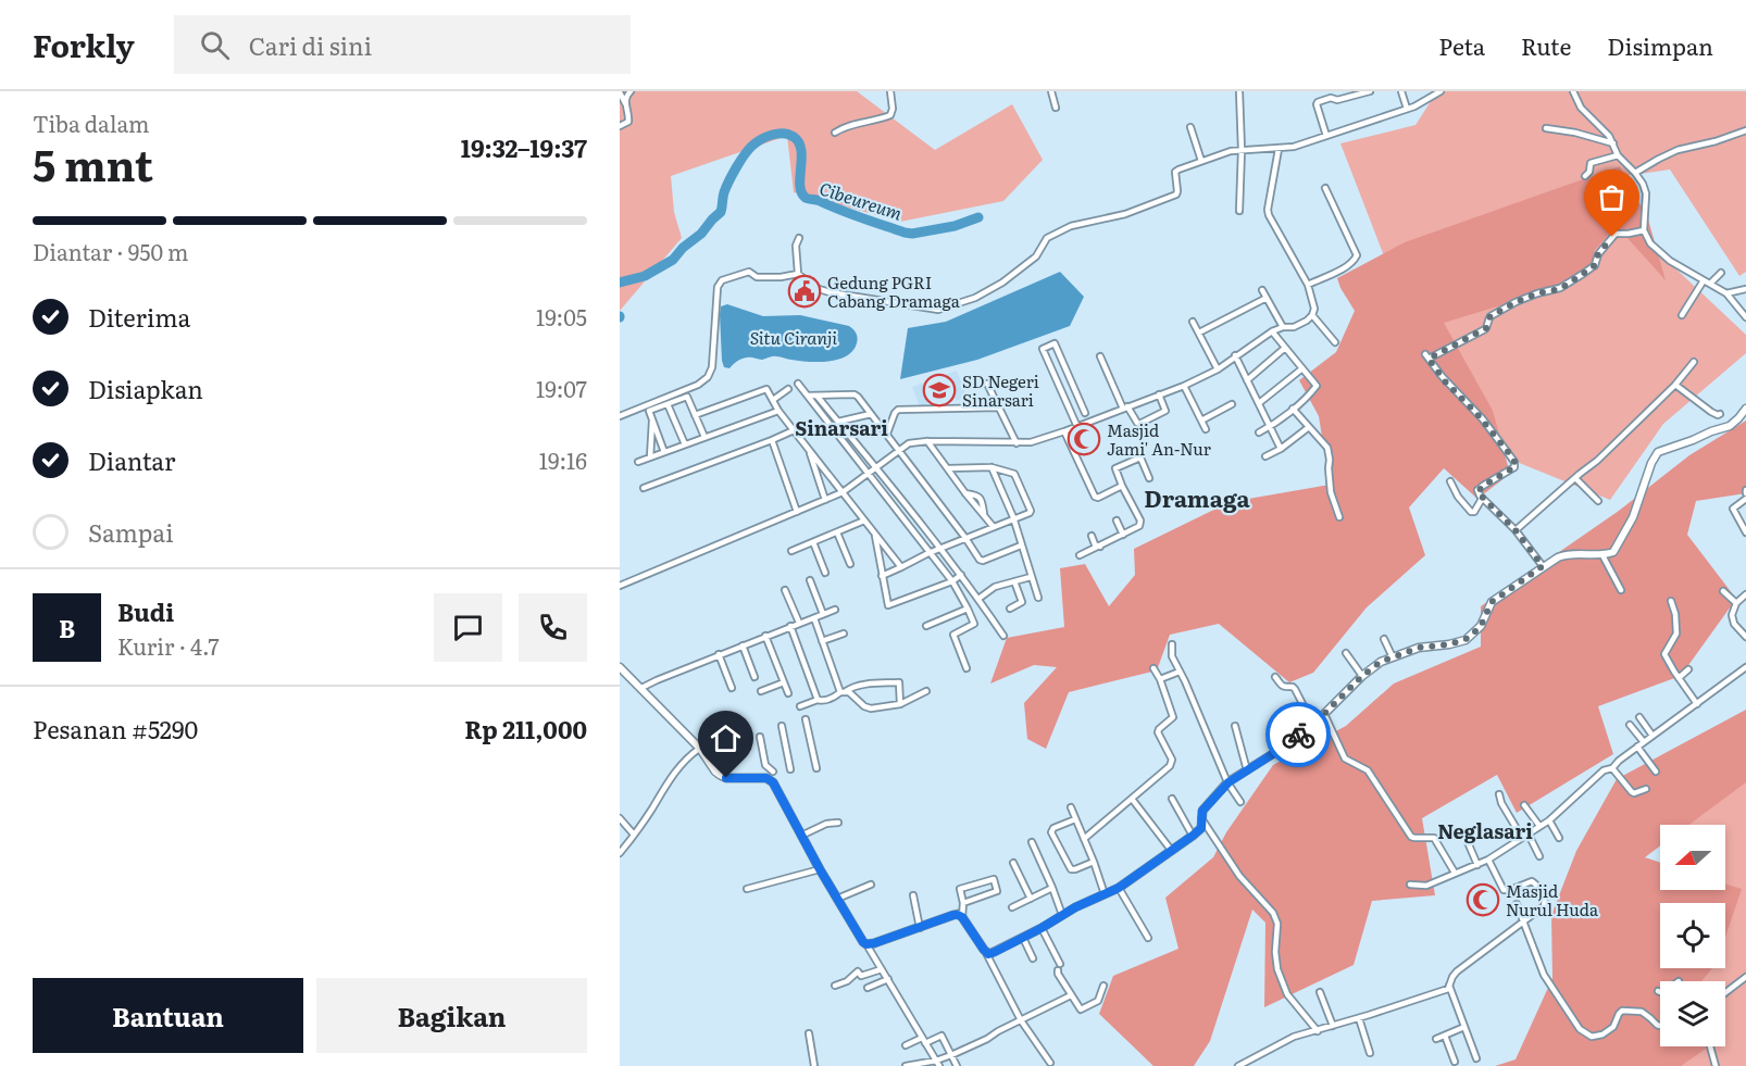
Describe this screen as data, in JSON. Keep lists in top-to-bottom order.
{
  "districts": ["Sinarsari", "Dramaga", "Neglasari"],
  "water": ["Cibeureum", "Situ Ciranji"],
  "places": {
    "public building": ["Gedung PGRI Cabang Dramaga"],
    "school or university": ["SD Negeri Sinarsari"],
    "mosque": ["Masjid Jami' An-Nur", "Masjid Nurul Huda"]
  },
  "north": "left",
  "page": {
    "header": "Forkly",
    "search": "Cari di sini",
    "nav": ["Peta", "Rute", "Disimpan"],
    "heading": ["5 mnt", "Tiba dalam", "19:32–19:37"],
    "panel": [
      "Budi",
      "Kurir · 4.7",
      "Pesanan #5290",
      "Rp 211,000"
    ],
    "bar": "Diantar · 950 m",
    "list": [
      ["Diterima", "19:05"],
      ["Disiapkan", "19:07"],
      ["Diantar", "19:16"],
      "Sampai"
    ],
    "round": "B",
    "buttons": ["Bantuan", "Bagikan"]
  }
}
